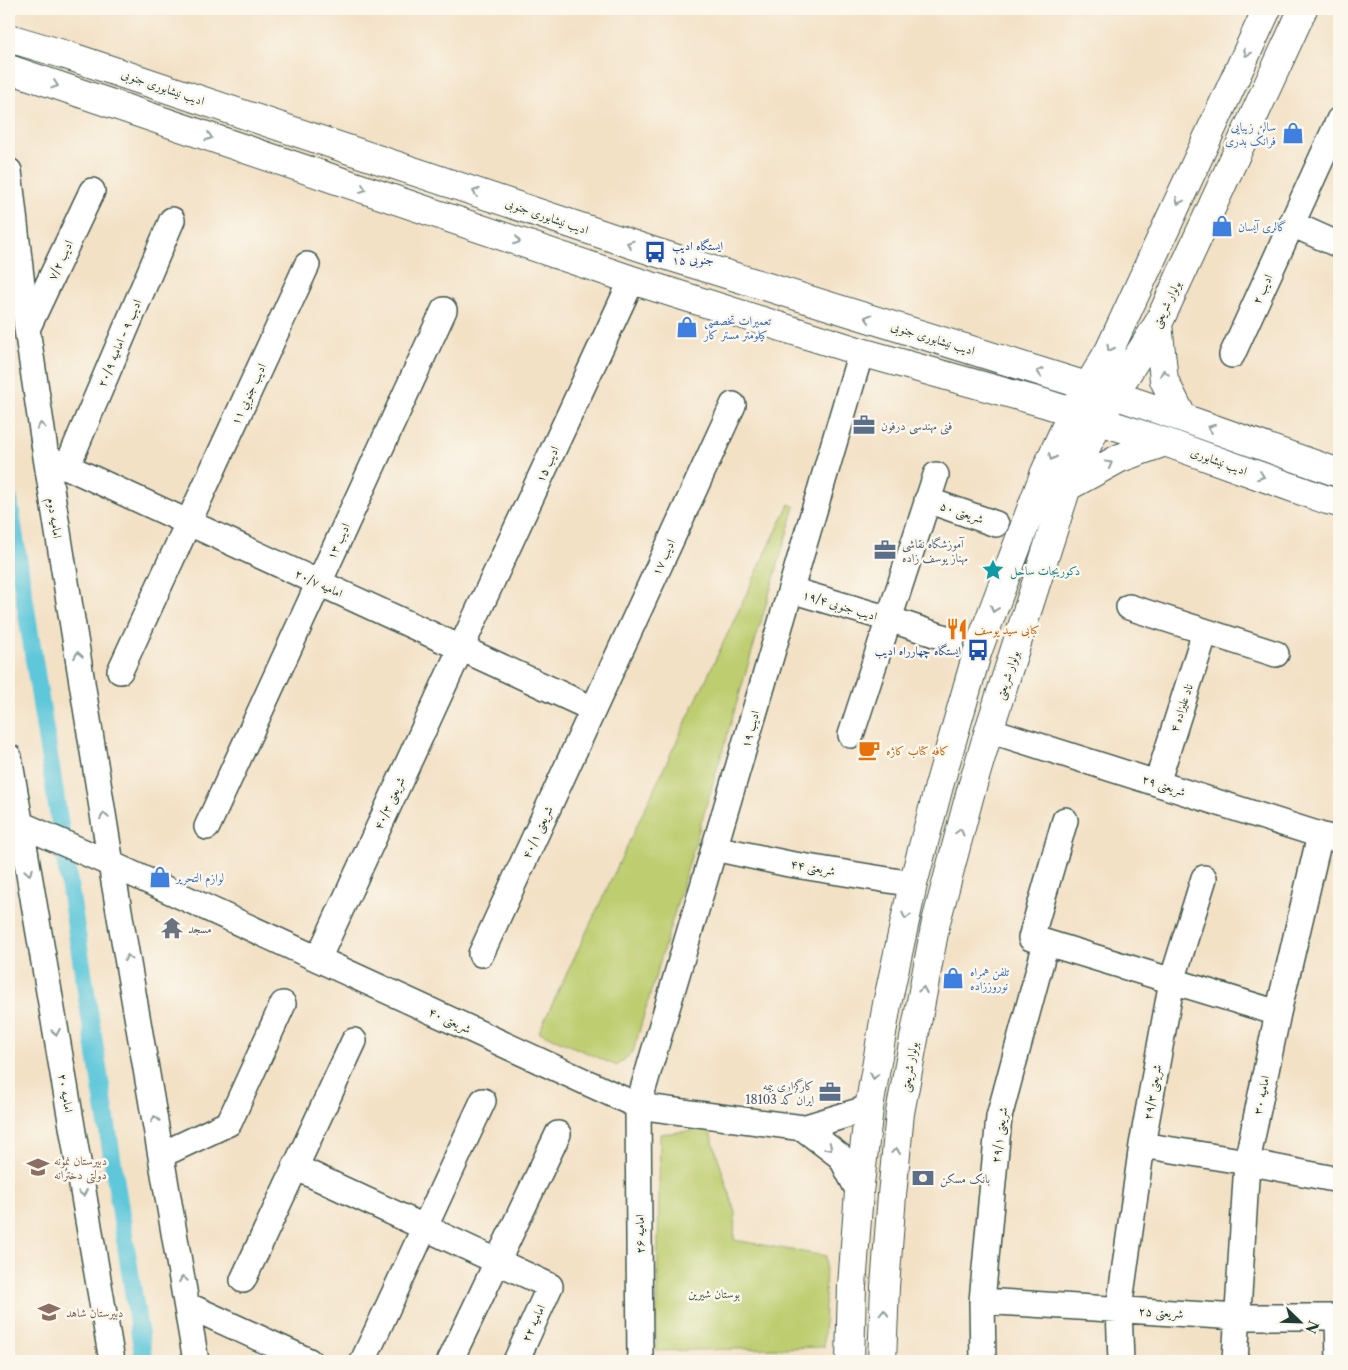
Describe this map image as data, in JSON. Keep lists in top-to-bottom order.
{
  "streets": {
    "main road": ["ادیب نیشابوری جنوبی", "بولوار شریعتی", "ادیب نیشابوری"],
    "street": [
      "ادیب ۷/۲",
      "ادیب ۲",
      "ادیب ۹ - امامیه ۲۰/۹",
      "ادیب جنوبي ١١",
      "ادیب ۱۵",
      "شریعتی ۵۰",
      "امامیه دوم",
      "ادیب ۱۳",
      "ادیب ۱۷",
      "امامیه ۲۰/۷",
      "ادیب جنوبی ۱۹/۴",
      "ناد علیزاده ۴",
      "ادیب ۱۹",
      "شریعتی ۲۹",
      "شریعتی ۴۰/۳",
      "شریعتی ۴۰/۱",
      "شریعتی ۴۴",
      "شریعتی ۴۰",
      "شریعتی ۲۹/۳",
      "امامیه ۲۰",
      "امامیه ۳۰",
      "شریعتی ۲۹/۱",
      "امامیه ۲۶",
      "شریعتی ۲۵",
      "امامیه ۲۲"
    ]
  },
  "crossings": [
    ["ادیب نیشابوری جنوبی", "بولوار شریعتی"],
    ["ادیب ۷/۲", "امامیه دوم"],
    ["بولوار شریعتی", "ادیب نیشابوری"],
    ["بولوار شریعتی", "شریعتی ۲۹"],
    ["ادیب ۹ - امامیه ۲۰/۹", "امامیه دوم"],
    ["ادیب ۹ - امامیه ۲۰/۹", "امامیه ۲۰/۷"],
    ["ادیب جنوبي ١١", "امامیه ۲۰/۷"],
    ["ادیب ۱۵", "امامیه ۲۰/۷"],
    ["ادیب ۱۵", "شریعتی ۴۰/۳"],
    ["امامیه دوم", "امامیه ۲۰/۷"],
    ["امامیه دوم", "شریعتی ۴۰"],
    ["ادیب ۱۳", "امامیه ۲۰/۷"],
    ["ادیب ۱۷", "امامیه ۲۰/۷"],
    ["ادیب ۱۷", "شریعتی ۴۰/۱"],
    ["امامیه ۲۰/۷", "شریعتی ۴۰/۳"],
    ["امامیه ۲۰/۷", "شریعتی ۴۰/۱"],
    ["ادیب جنوبی ۱۹/۴", "ادیب ۱۹"],
    ["ناد علیزاده ۴", "شریعتی ۲۹"],
    ["ادیب ۱۹", "شریعتی ۴۴"],
    ["ادیب ۱۹", "شریعتی ۴۰"],
    ["ادیب ۱۹", "امامیه ۲۶"],
    ["شریعتی ۲۹", "امامیه ۳۰"],
    ["شریعتی ۴۰/۳", "شریعتی ۴۰"],
    ["شریعتی ۴۰", "امامیه ۲۰"],
    ["شریعتی ۴۰", "امامیه ۲۶"],
    ["شریعتی ۲۹/۳", "شریعتی ۲۵"],
    ["امامیه ۳۰", "شریعتی ۲۵"],
    ["شریعتی ۲۹/۱", "شریعتی ۲۵"]
  ],
  "one_way": ["امامیه دوم"],
  "parks": ["بوستان شیرین"],
  "places": {
    "shop": [
      "سالن زیبایی فرانک بدری",
      "گالری آيسان",
      "تعمیرات تخصصی کیلومتر مستر کار",
      "لوازم التحریر",
      "تلفن همراه نوروززاده"
    ],
    "bus stop": ["ایستگاه ادیب جنوبی ۱۵", "ایستگاه چهارراه ادیب"],
    "office": ["فنی مهندسی درفون", "آموزشگاه نقاشی مهناز یوسف زاده", "کارگزاری بیمه ایران کد 18103"],
    "place": ["دکوریجات ساحل"],
    "restaurant": ["کبابی سید یوسف"],
    "cafe": ["کافه کتاب کاژه"],
    "temple": ["مسجد"],
    "school or university": ["دبیرستان نمونه دولتی دخترانه", "دبیرستان شاهد"],
    "bank": ["بانک مسکن"]
  },
  "north": "bottom right"
}
